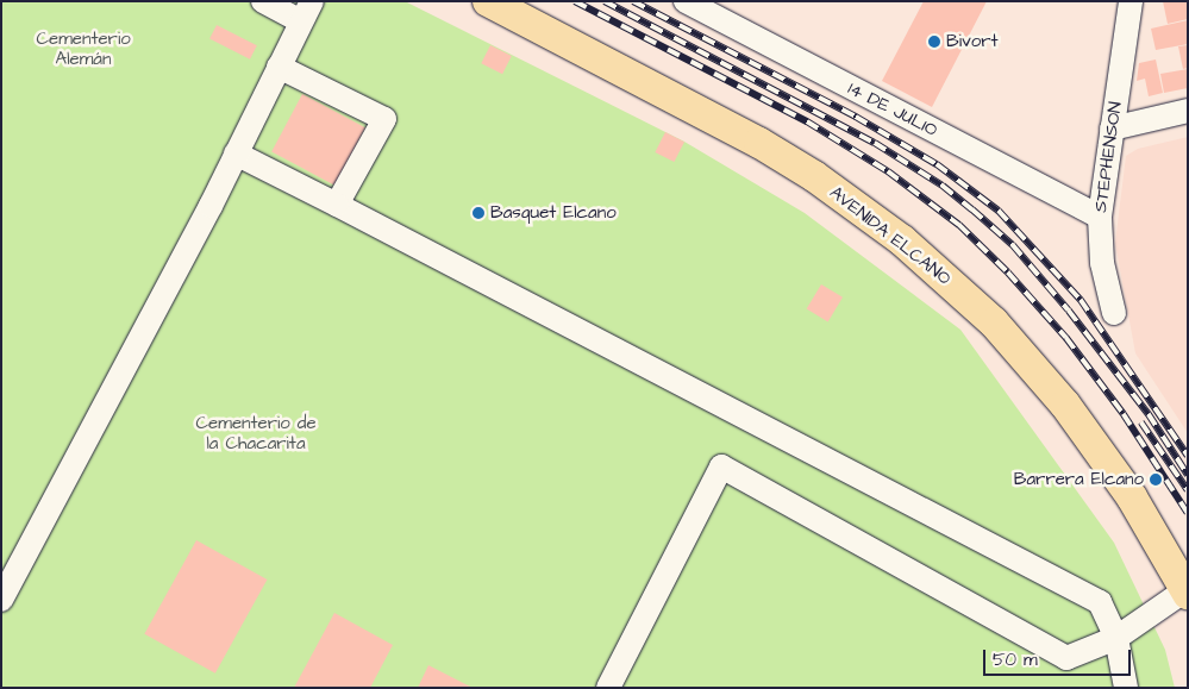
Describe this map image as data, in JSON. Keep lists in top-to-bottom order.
{
  "streets": {
    "main road": ["AVENIDA ELCANO"],
    "street": ["14 DE JULIO", "STEPHENSON"]
  },
  "crossings": [
    ["14 DE JULIO", "STEPHENSON"]
  ],
  "parks": ["Cementerio Alemán", "Cementerio de la Chacarita"],
  "places": ["Bivort", "Basquet Elcano", "Barrera Elcano"],
  "scale_bar": "50 m"
}
